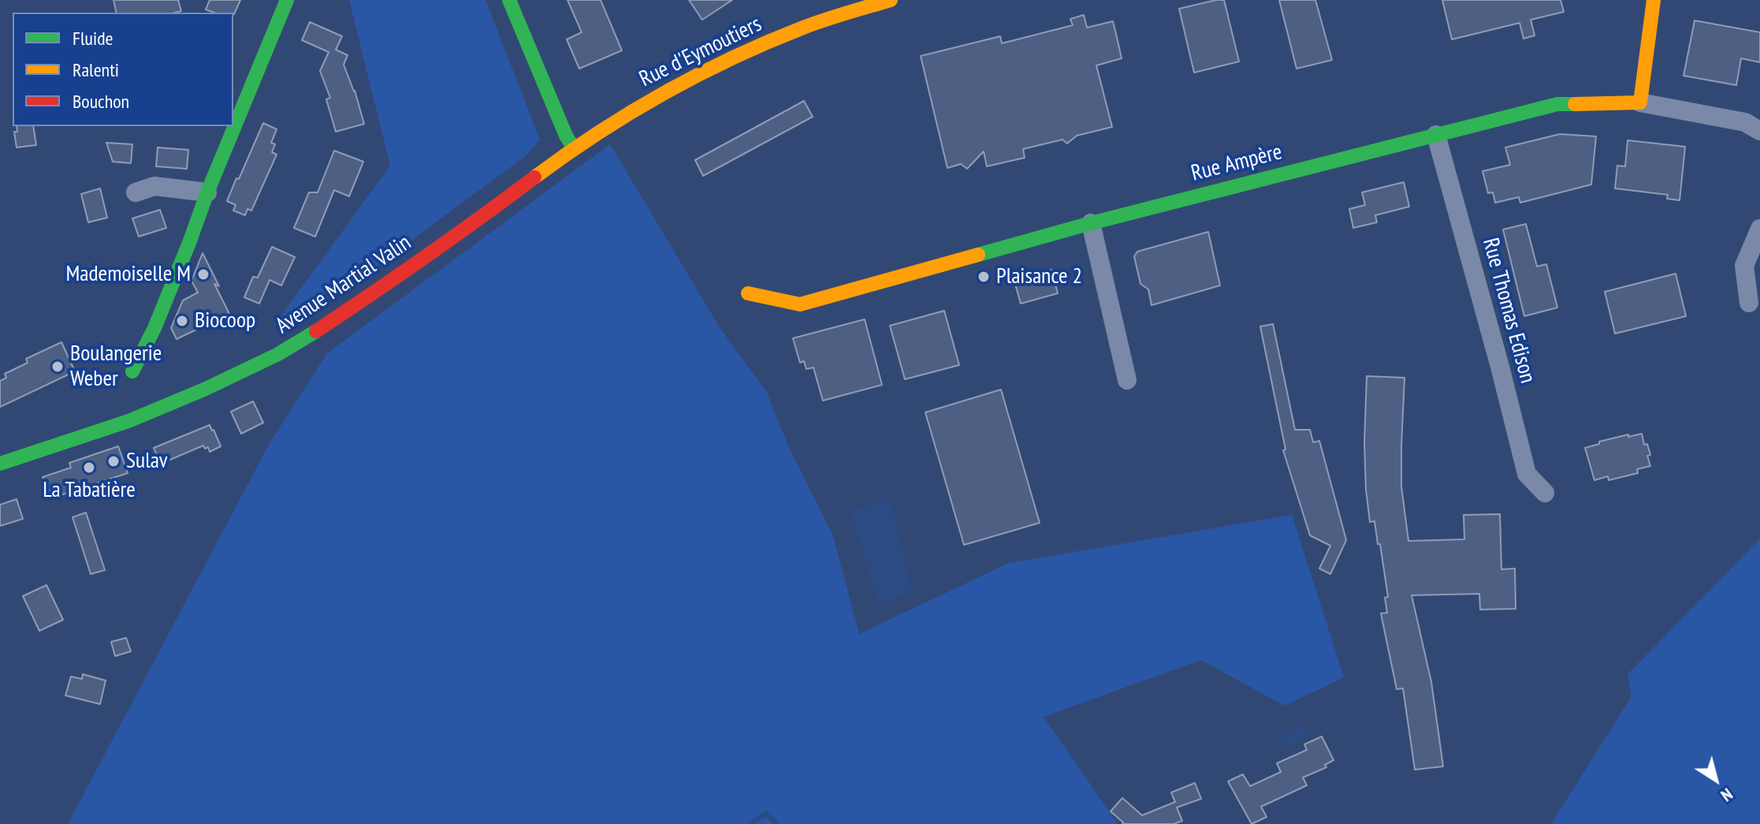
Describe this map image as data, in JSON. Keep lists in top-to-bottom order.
{
  "streets": {
    "street": [
      "Rue d'Eymoutiers",
      "Rue Ampère",
      "Avenue Martial Valin",
      "Rue Thomas Edison"
    ]
  },
  "crossings": [
    ["Rue d'Eymoutiers", "Avenue Martial Valin"],
    ["Rue Ampère", "Rue Thomas Edison"]
  ],
  "places": [
    "Mademoiselle M",
    "Plaisance 2",
    "Biocoop",
    "Boulangerie Weber",
    "Sulav",
    "La Tabatière"
  ],
  "legend": ["Fluide", "Ralenti", "Bouchon"],
  "north": "bottom right"
}
